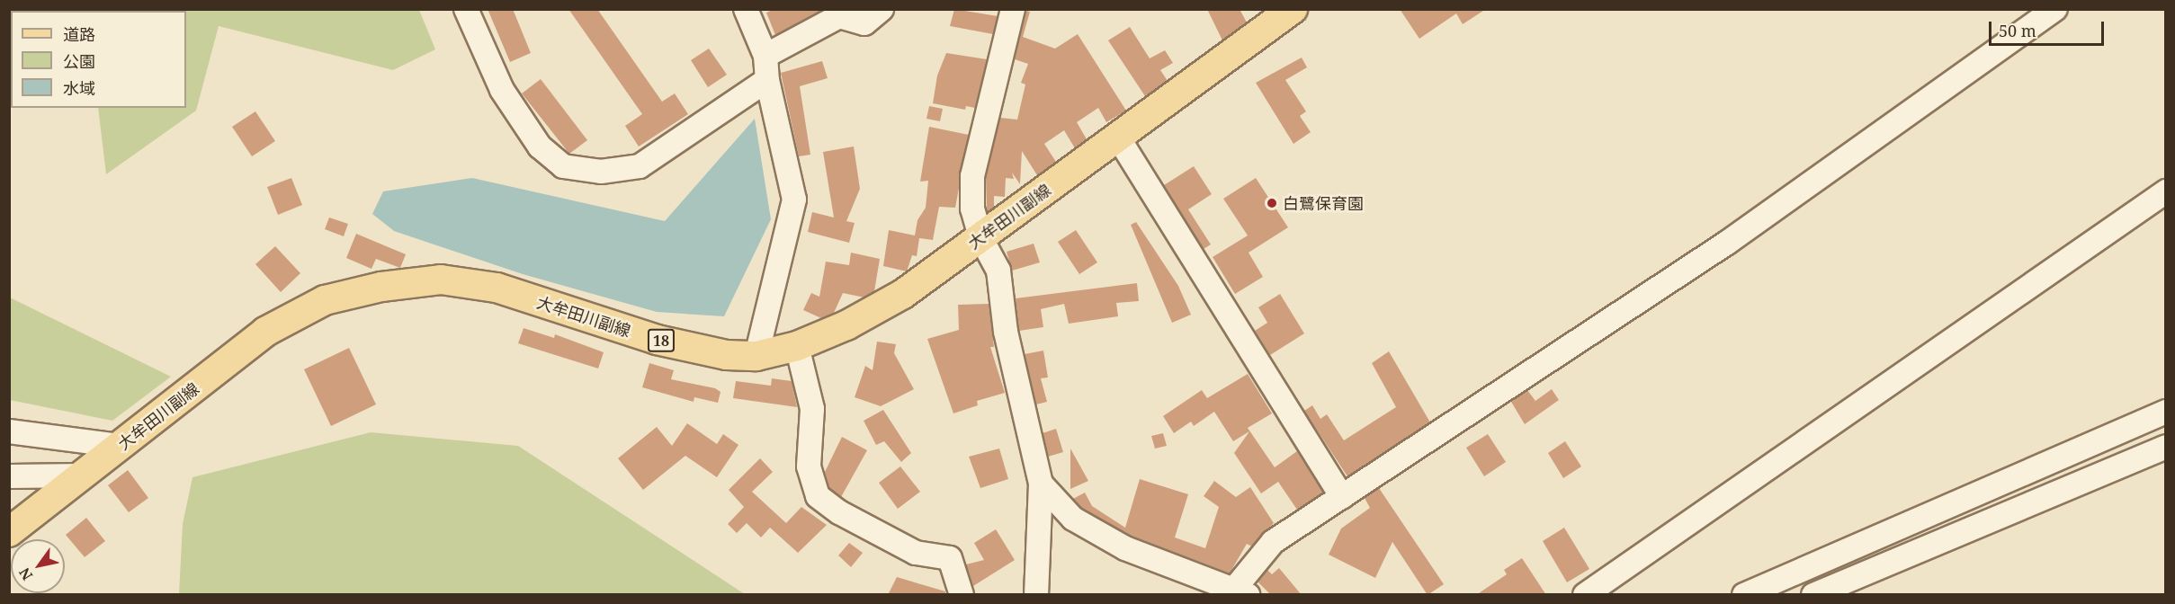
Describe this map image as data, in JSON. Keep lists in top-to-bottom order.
{
  "streets": {
    "main road": ["大牟田川副線", "18"]
  },
  "places": ["白鷺保育園"],
  "legend": ["道路", "公園", "水域"],
  "scale_bar": "50 m",
  "north": "bottom left"
}
